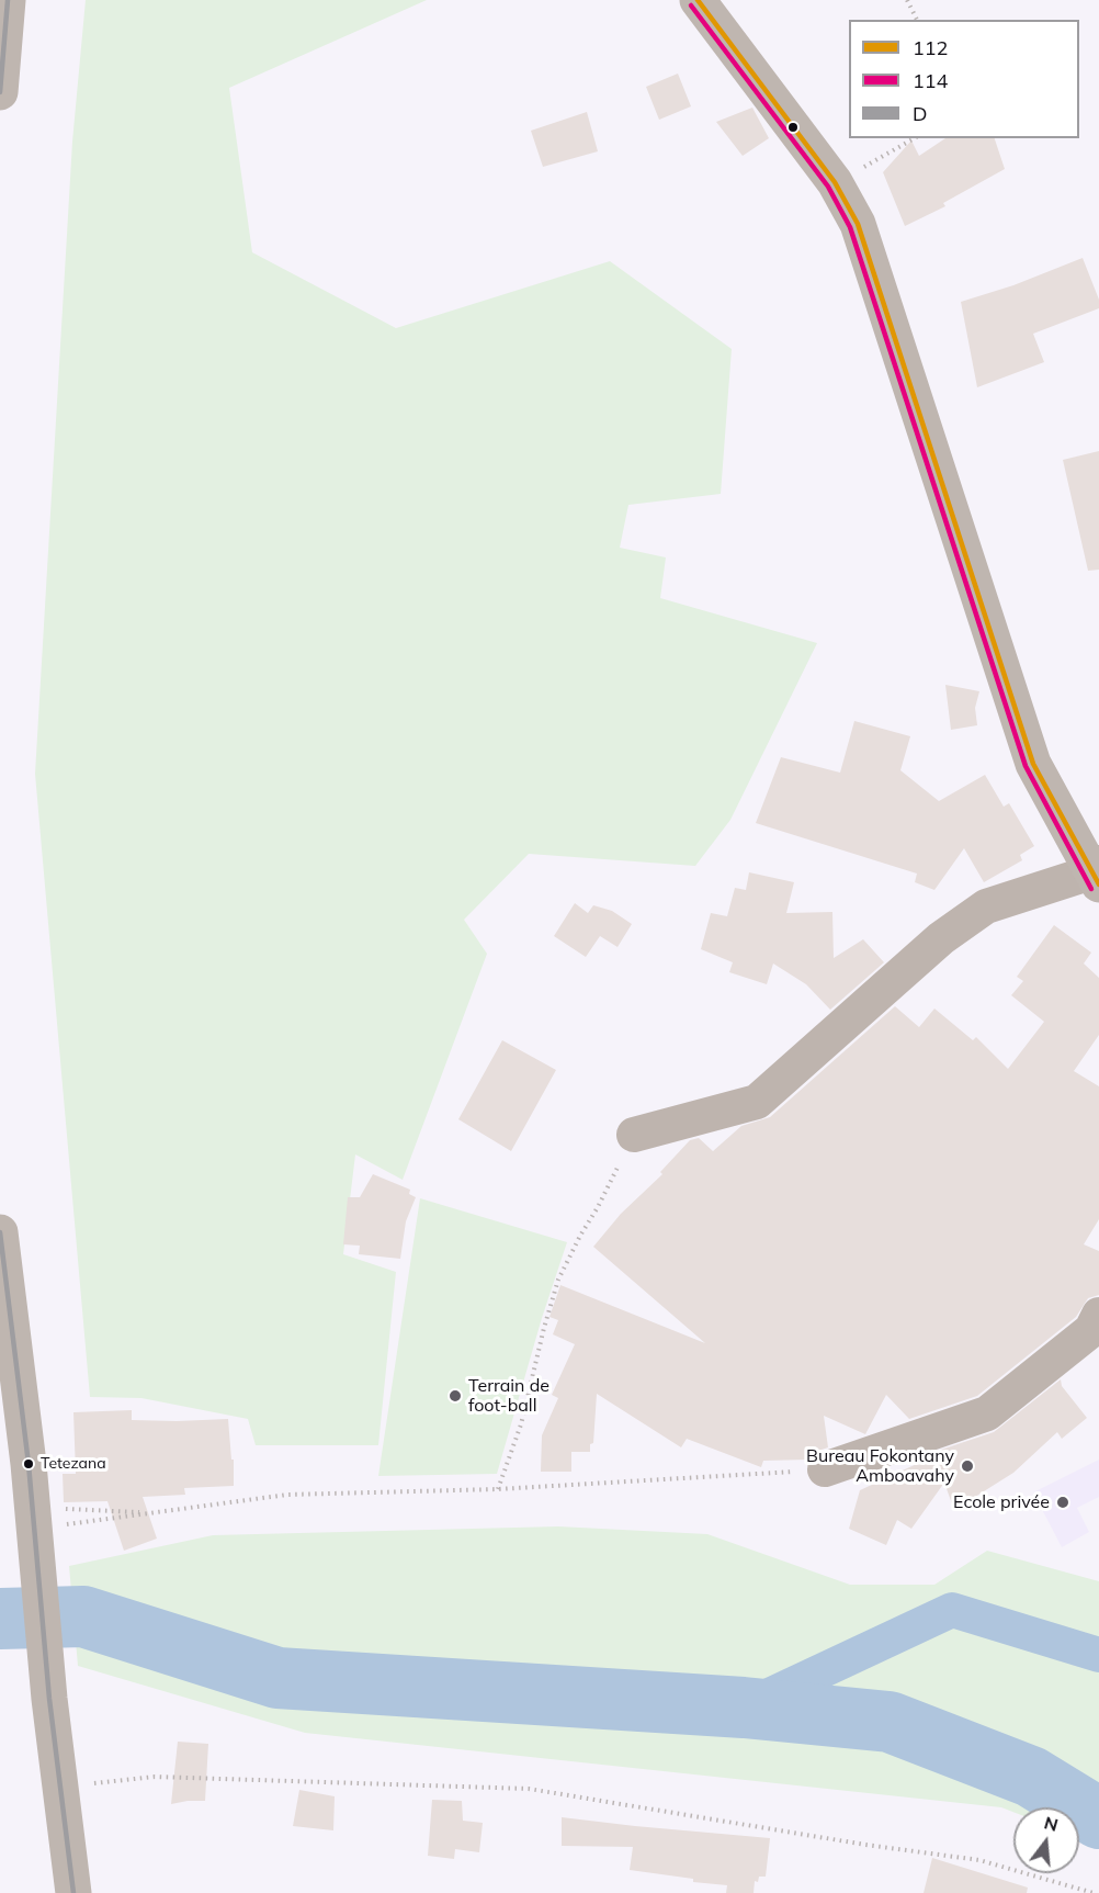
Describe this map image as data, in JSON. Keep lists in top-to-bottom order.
{
  "places": [
    "Terrain de foot-ball",
    "Tetezana",
    "Bureau Fokontany Amboavahy",
    "Ecole privée"
  ],
  "lines": ["transit line 112", "transit line D", "transit line 114"],
  "legend": ["112", "114", "D"],
  "north": "top"
}
